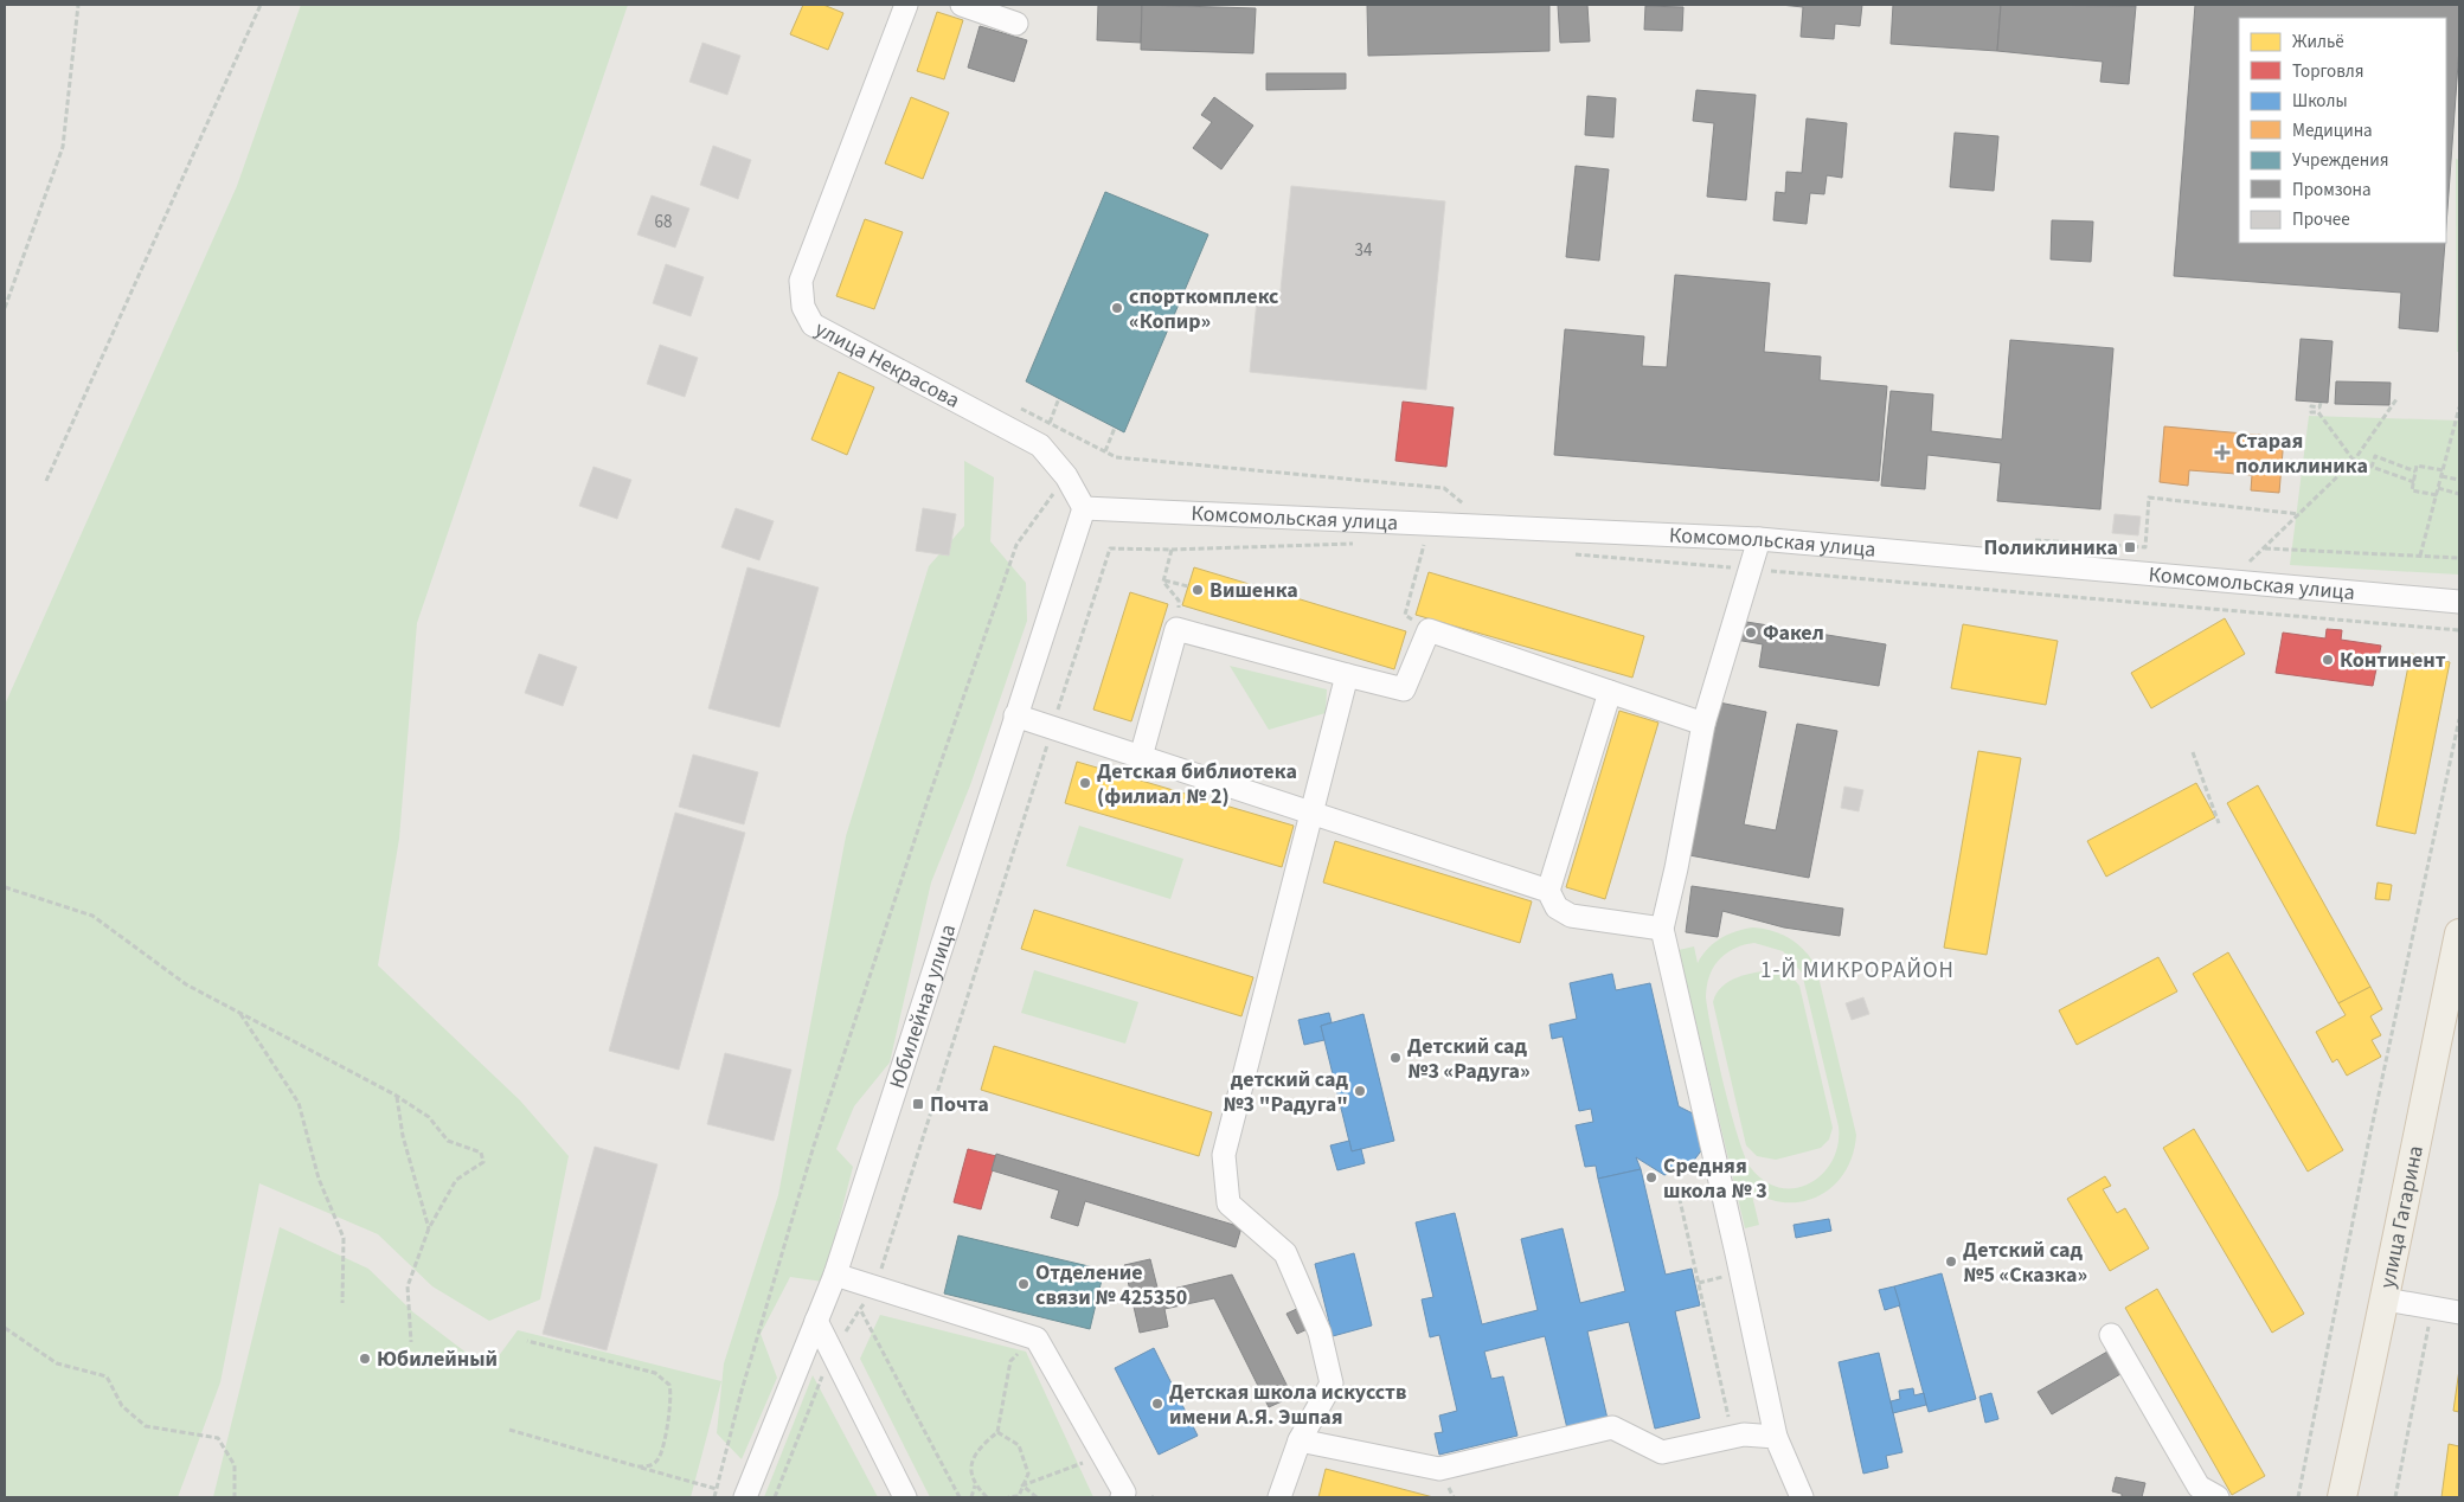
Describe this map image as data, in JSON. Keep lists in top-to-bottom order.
{
  "streets": {
    "main road": ["улица Гагарина"],
    "street": ["улица Некрасова", "Комсомольская улица", "Юбилейная улица"]
  },
  "crossings": [
    ["улица Некрасова", "Комсомольская улица"],
    ["улица Некрасова", "Юбилейная улица"],
    ["Комсомольская улица", "Юбилейная улица"]
  ],
  "districts": ["1-Й МИКРОРАЙОН"],
  "places": {
    "other": [
      "спорткомплекс «Копир»",
      "Вишенка",
      "Факел",
      "Континент",
      "Детская библиотека (филиал № 2)",
      "Детский сад №3 «Радуга»",
      "детский сад №3 \"Радуга\"",
      "Средняя школа № 3",
      "Детский сад №5 «Сказка»",
      "Отделение связи № 425350",
      "Юбилейный",
      "Детская школа искусств имени А.Я. Эшпая"
    ],
    "health": ["Старая поликлиника"],
    "transit": ["Поликлиника", "Почта"]
  },
  "house_numbers": ["68", "34"],
  "legend": [
    "Жильё",
    "Торговля",
    "Школы",
    "Медицина",
    "Учреждения",
    "Промзона",
    "Прочее"
  ]
}
